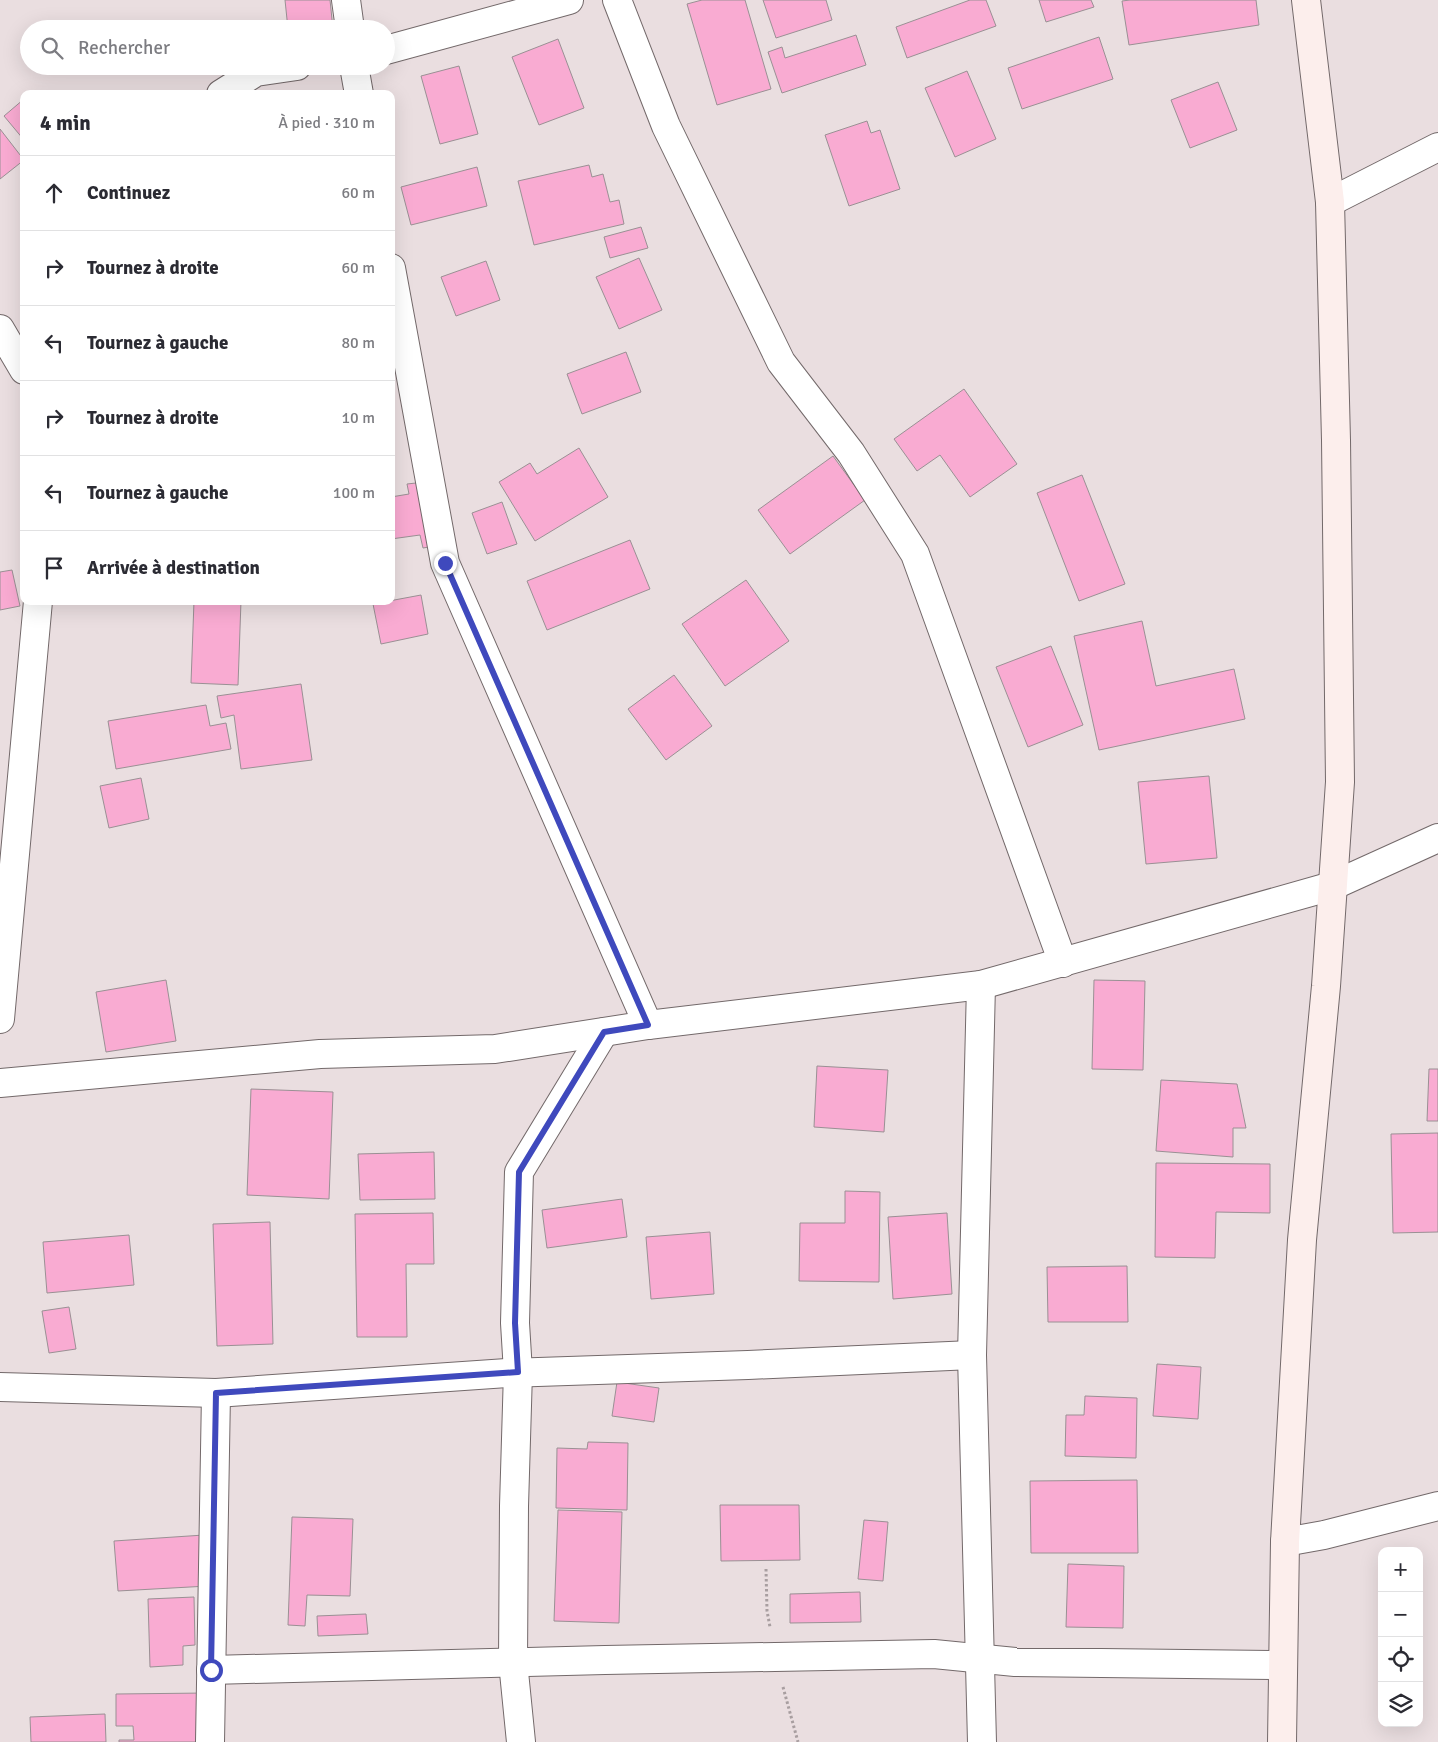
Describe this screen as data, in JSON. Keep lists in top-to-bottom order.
{
  "page": {
    "search": "Rechercher",
    "heading": ["4 min", "À pied · 310 m"],
    "list": [
      ["Continuez", "60 m"],
      ["Tournez à droite", "60 m"],
      ["Tournez à gauche", "80 m"],
      ["Tournez à droite", "10 m"],
      ["Tournez à gauche", "100 m"],
      "Arrivée à destination"
    ],
    "map_buttons": ["+", "−"]
  }
}
